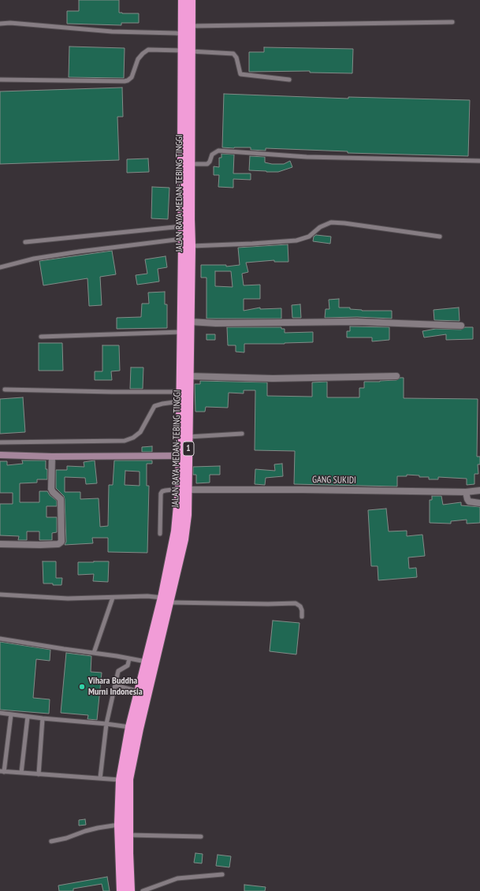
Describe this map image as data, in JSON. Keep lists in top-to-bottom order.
{
  "streets": {
    "highway": ["JALAN RAYA MEDAN-TEBING TINGGI", "1"],
    "street": ["GANG SUKIDI"]
  },
  "crossings": [
    ["JALAN RAYA MEDAN-TEBING TINGGI", "GANG SUKIDI"]
  ],
  "places": ["Vihara Buddha Murni Indonesia"]
}
